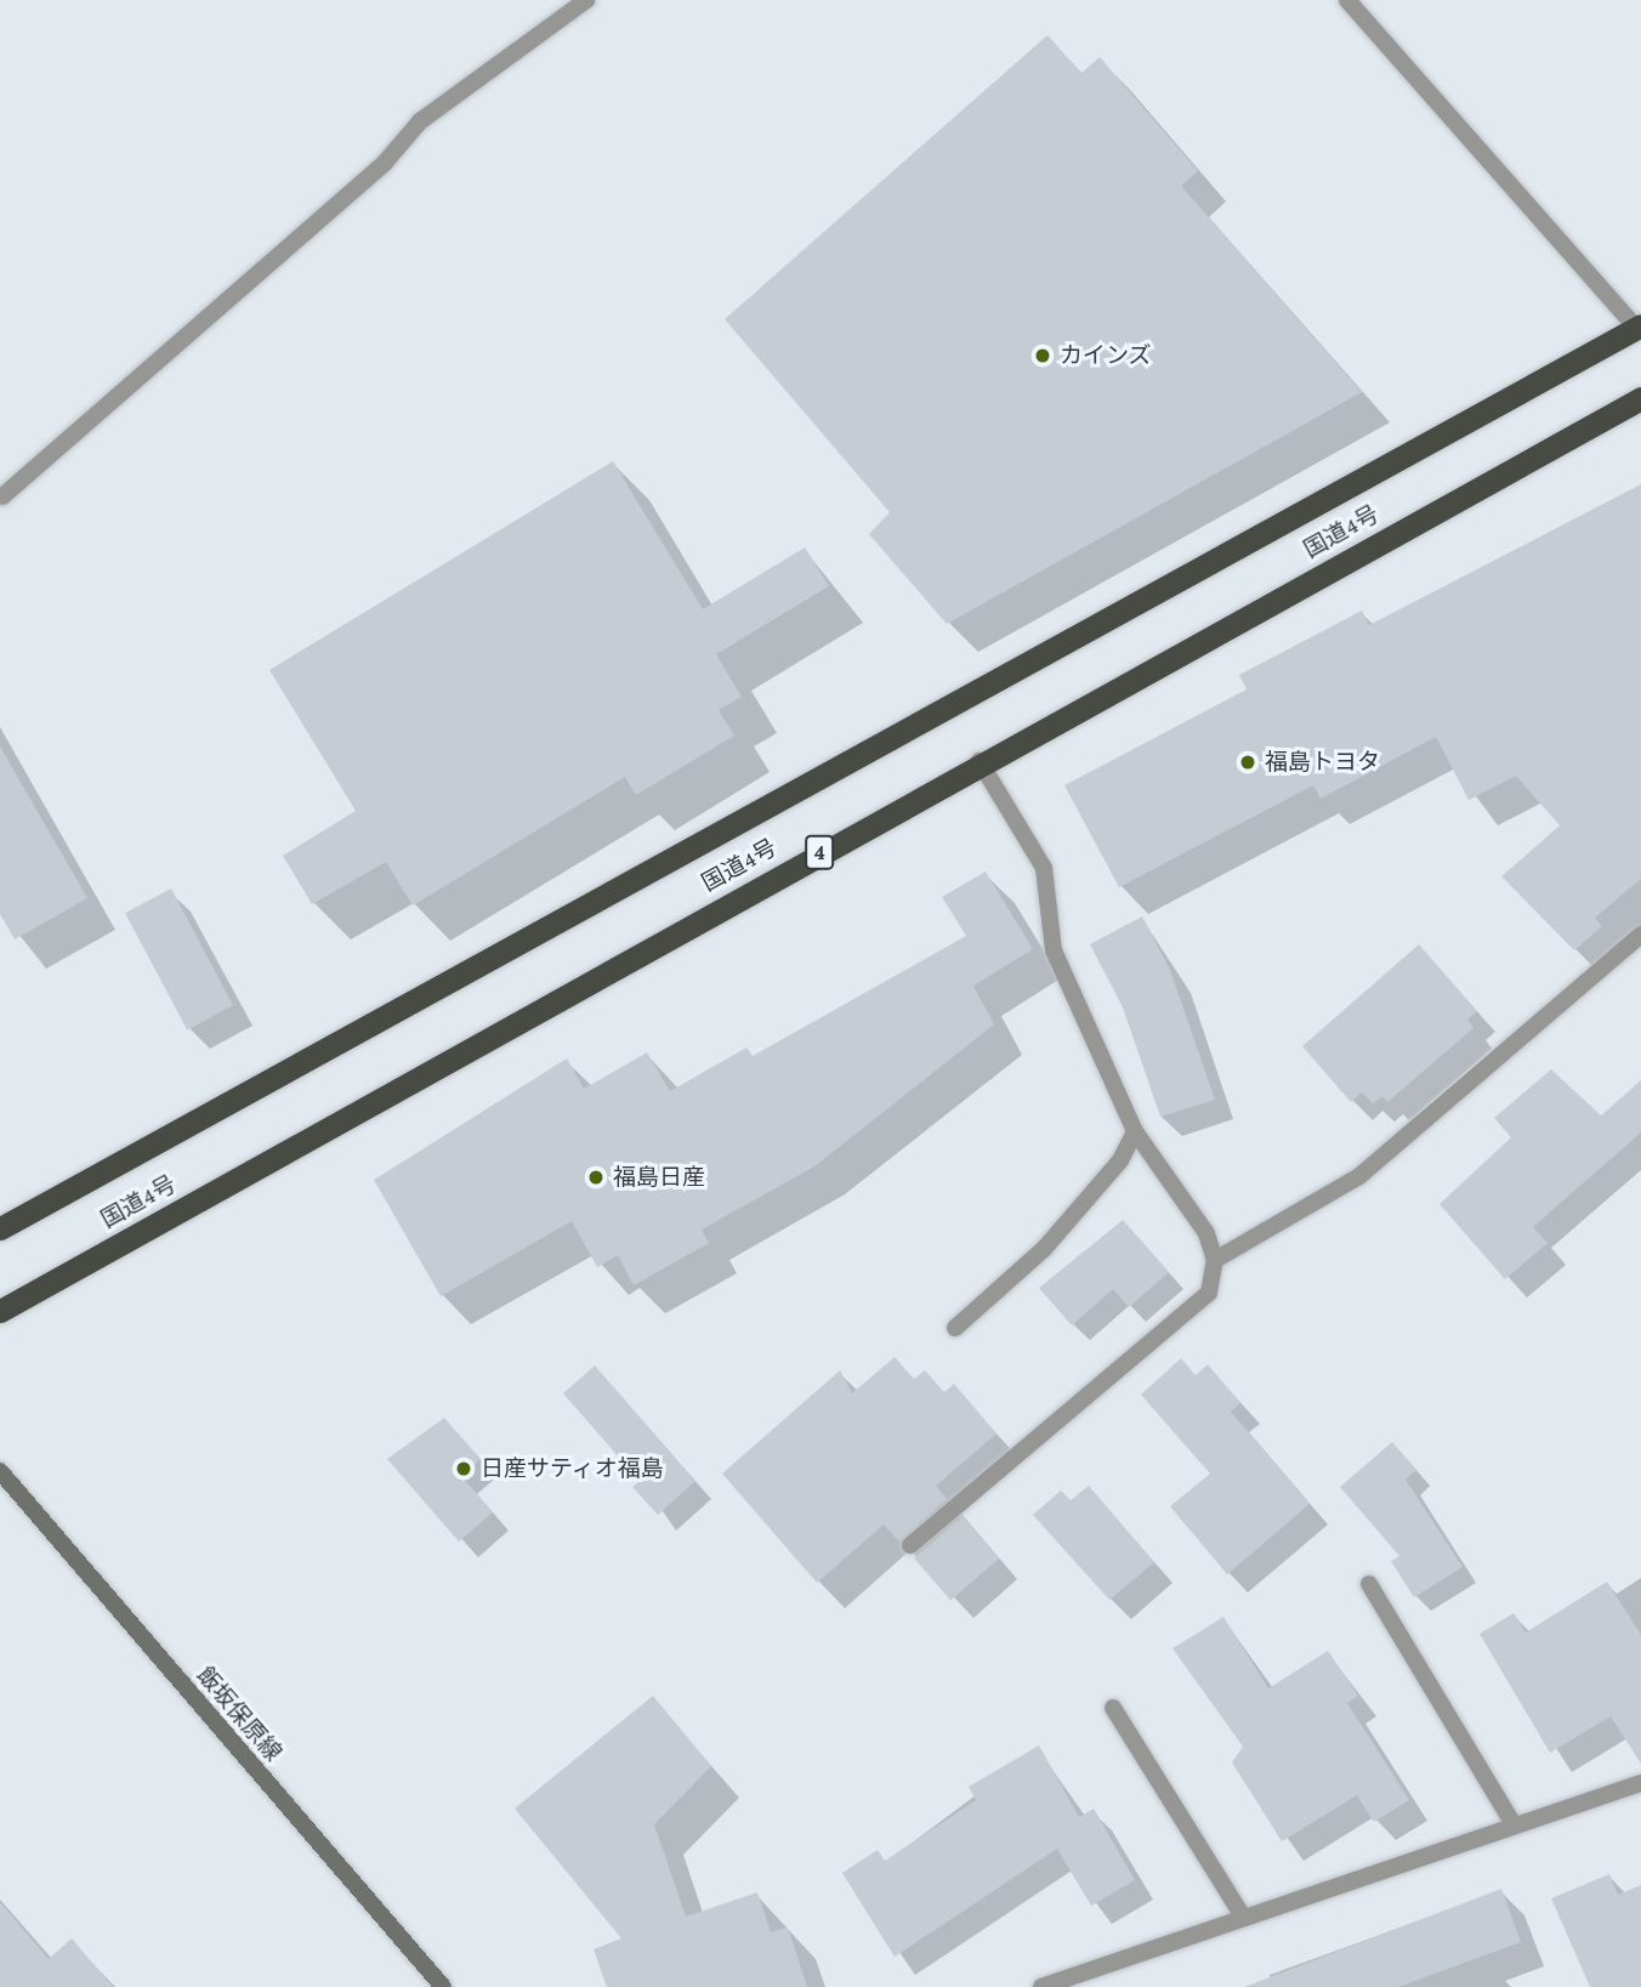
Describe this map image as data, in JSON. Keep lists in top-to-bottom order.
{
  "streets": {
    "highway": ["国道4号", "4"],
    "main road": ["飯坂保原線"]
  },
  "places": [
    "カインズ",
    "福島トヨタ",
    "福島日産",
    "日産サティオ福島"
  ]
}
